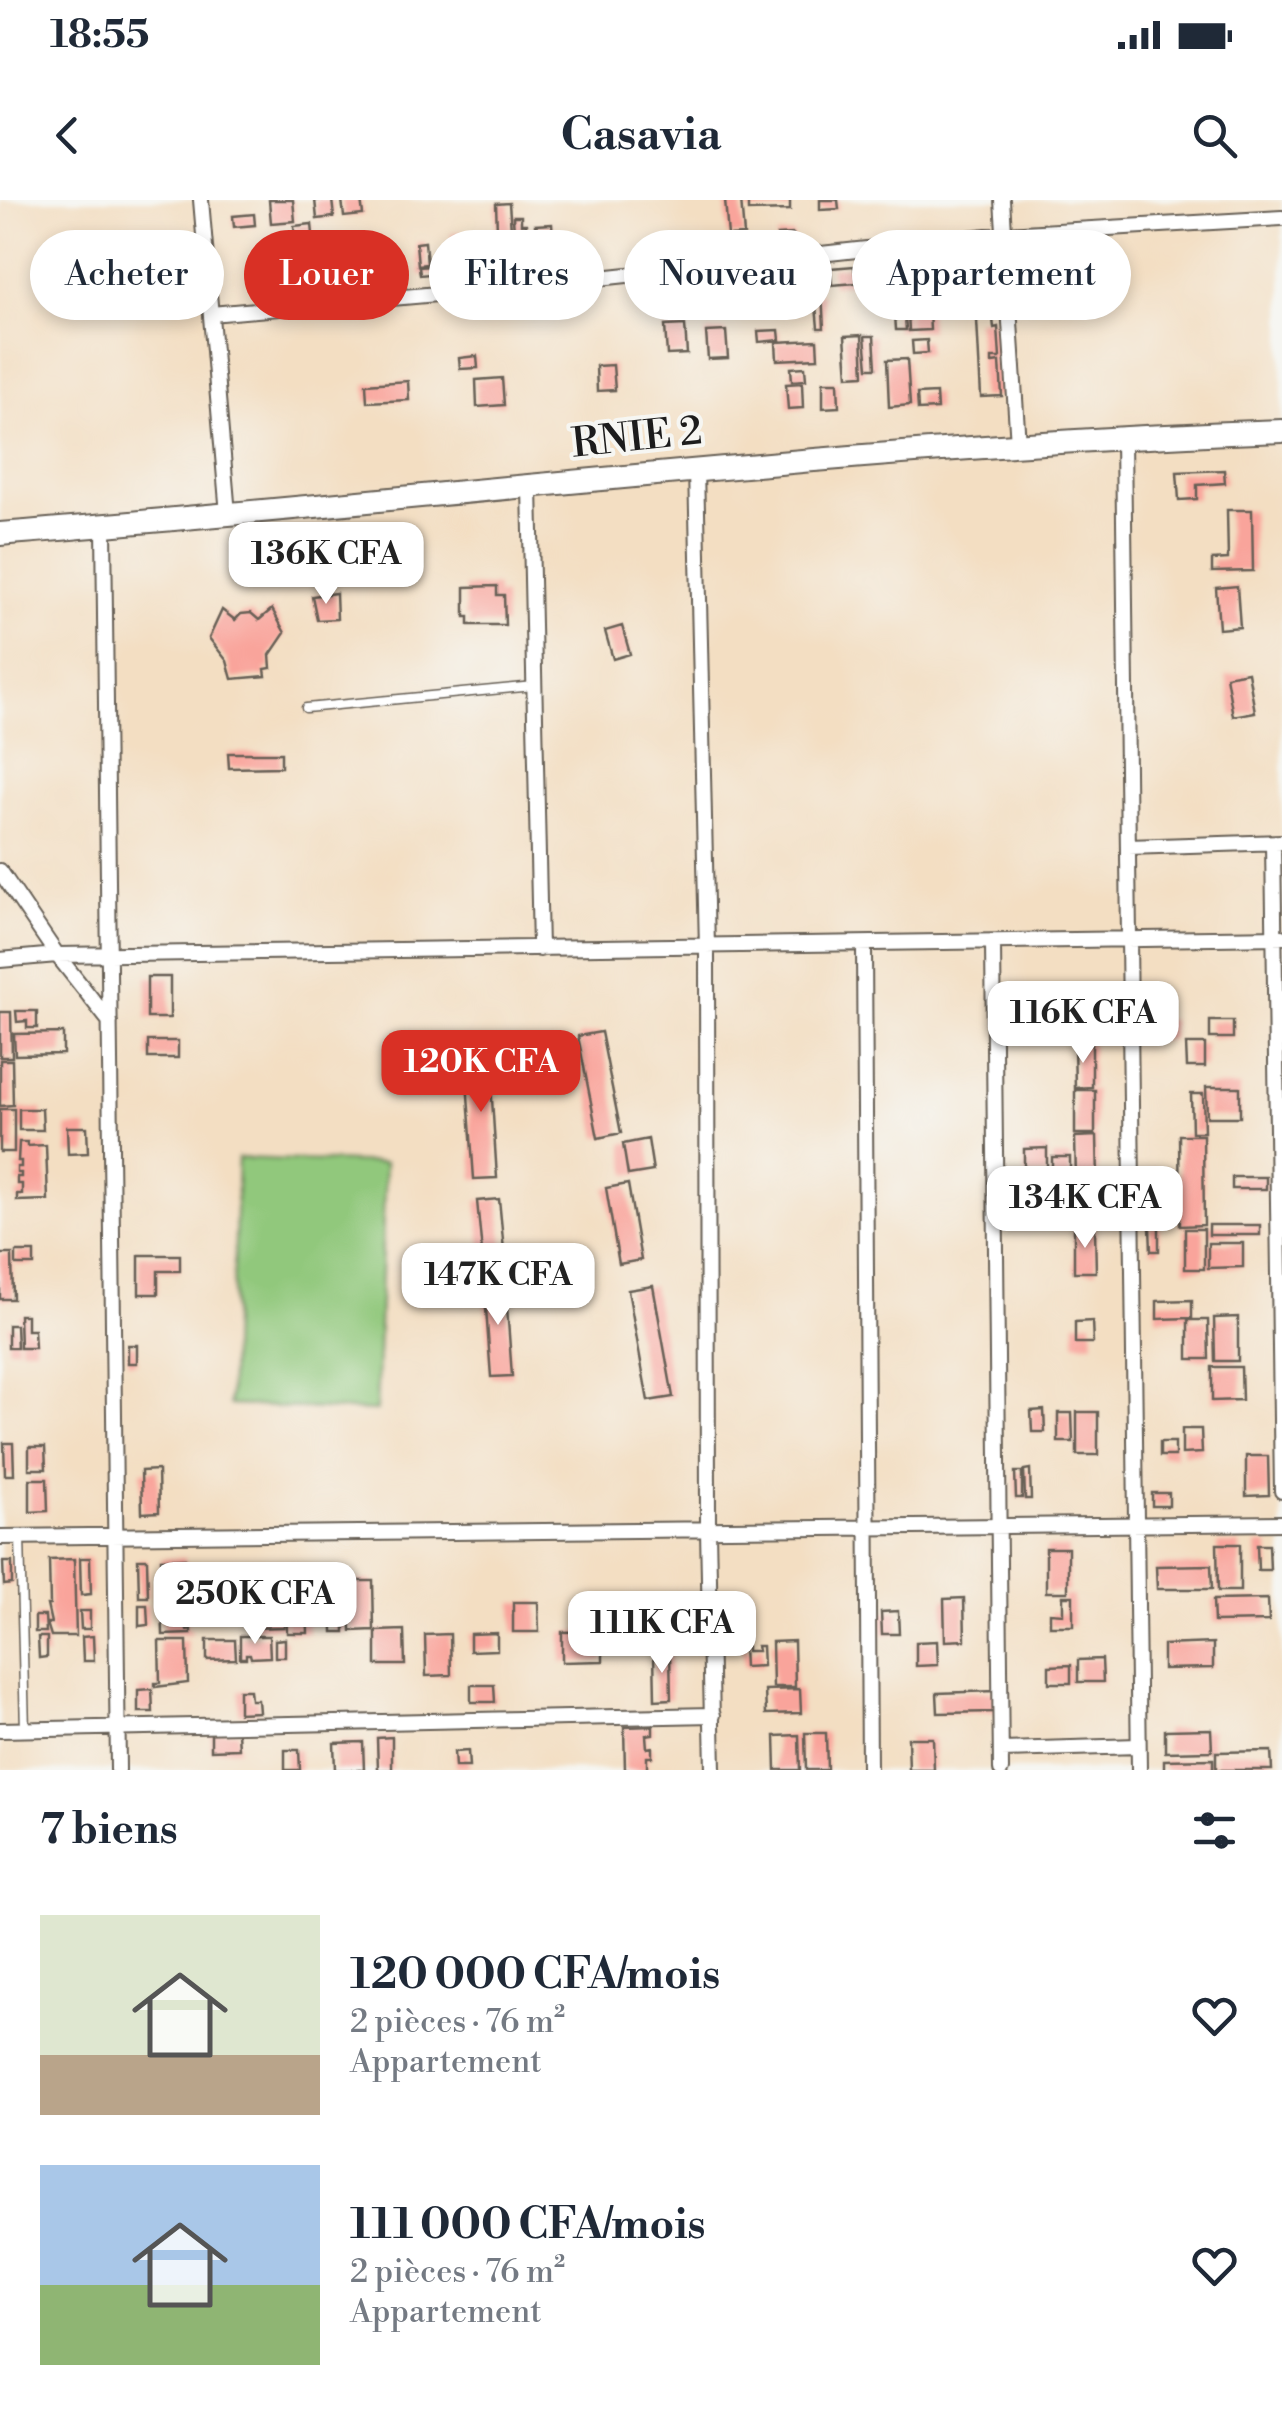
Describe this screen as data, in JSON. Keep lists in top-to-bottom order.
{
  "streets": {
    "main road": ["RNIE 2"]
  },
  "page": {
    "status": "18:55",
    "header": "Casavia",
    "chip": [
      "Acheter",
      "Louer",
      "Filtres",
      "Nouveau",
      "Appartement"
    ],
    "price": [
      "136K CFA",
      "116K CFA",
      "120K CFA",
      "134K CFA",
      "147K CFA",
      "250K CFA",
      "111K CFA"
    ],
    "heading": "7 biens",
    "list": [
      {
        "name": "120 000 CFA/mois",
        "note": "2 pièces · 76 m² · Appartement"
      },
      {
        "name": "111 000 CFA/mois",
        "note": "2 pièces · 76 m² · Appartement"
      }
    ]
  }
}
